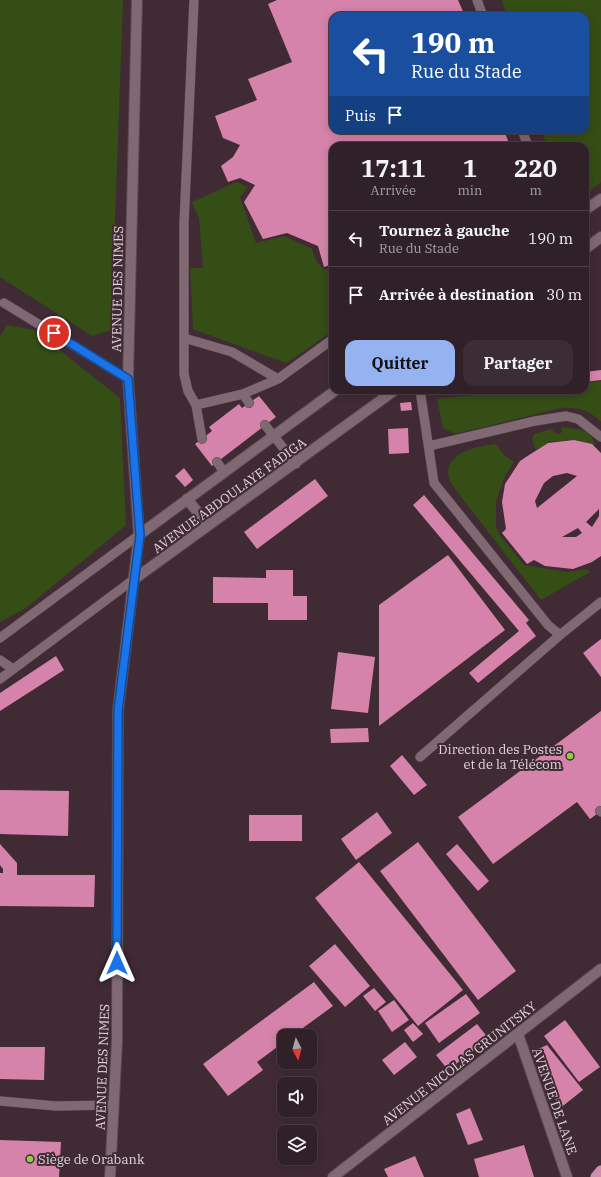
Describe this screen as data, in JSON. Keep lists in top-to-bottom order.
{
  "streets": {
    "street": [
      "AVENUE DES NIMES",
      "AVENUE ABDOULAYE FADIGA",
      "AVENUE NICOLAS GRUNITSKY",
      "AVENUE DE LANE"
    ]
  },
  "crossings": [
    ["AVENUE DES NIMES", "AVENUE ABDOULAYE FADIGA"],
    ["AVENUE NICOLAS GRUNITSKY", "AVENUE DE LANE"]
  ],
  "places": ["Direction des Postes et de la Télécom", "Siège de Orabank"],
  "north": "bottom",
  "page": {
    "turn": ["190 m", "Rue du Stade"],
    "then": "Puis",
    "eta": [
      "17:11",
      "Arrivée",
      "1",
      "min",
      "220",
      "m"
    ],
    "list": [
      {
        "name": "Tournez à gauche",
        "note": "Rue du Stade",
        "value": "190 m"
      },
      {
        "name": "Arrivée à destination",
        "value": "30 m"
      }
    ],
    "buttons": ["Quitter", "Partager"]
  }
}
